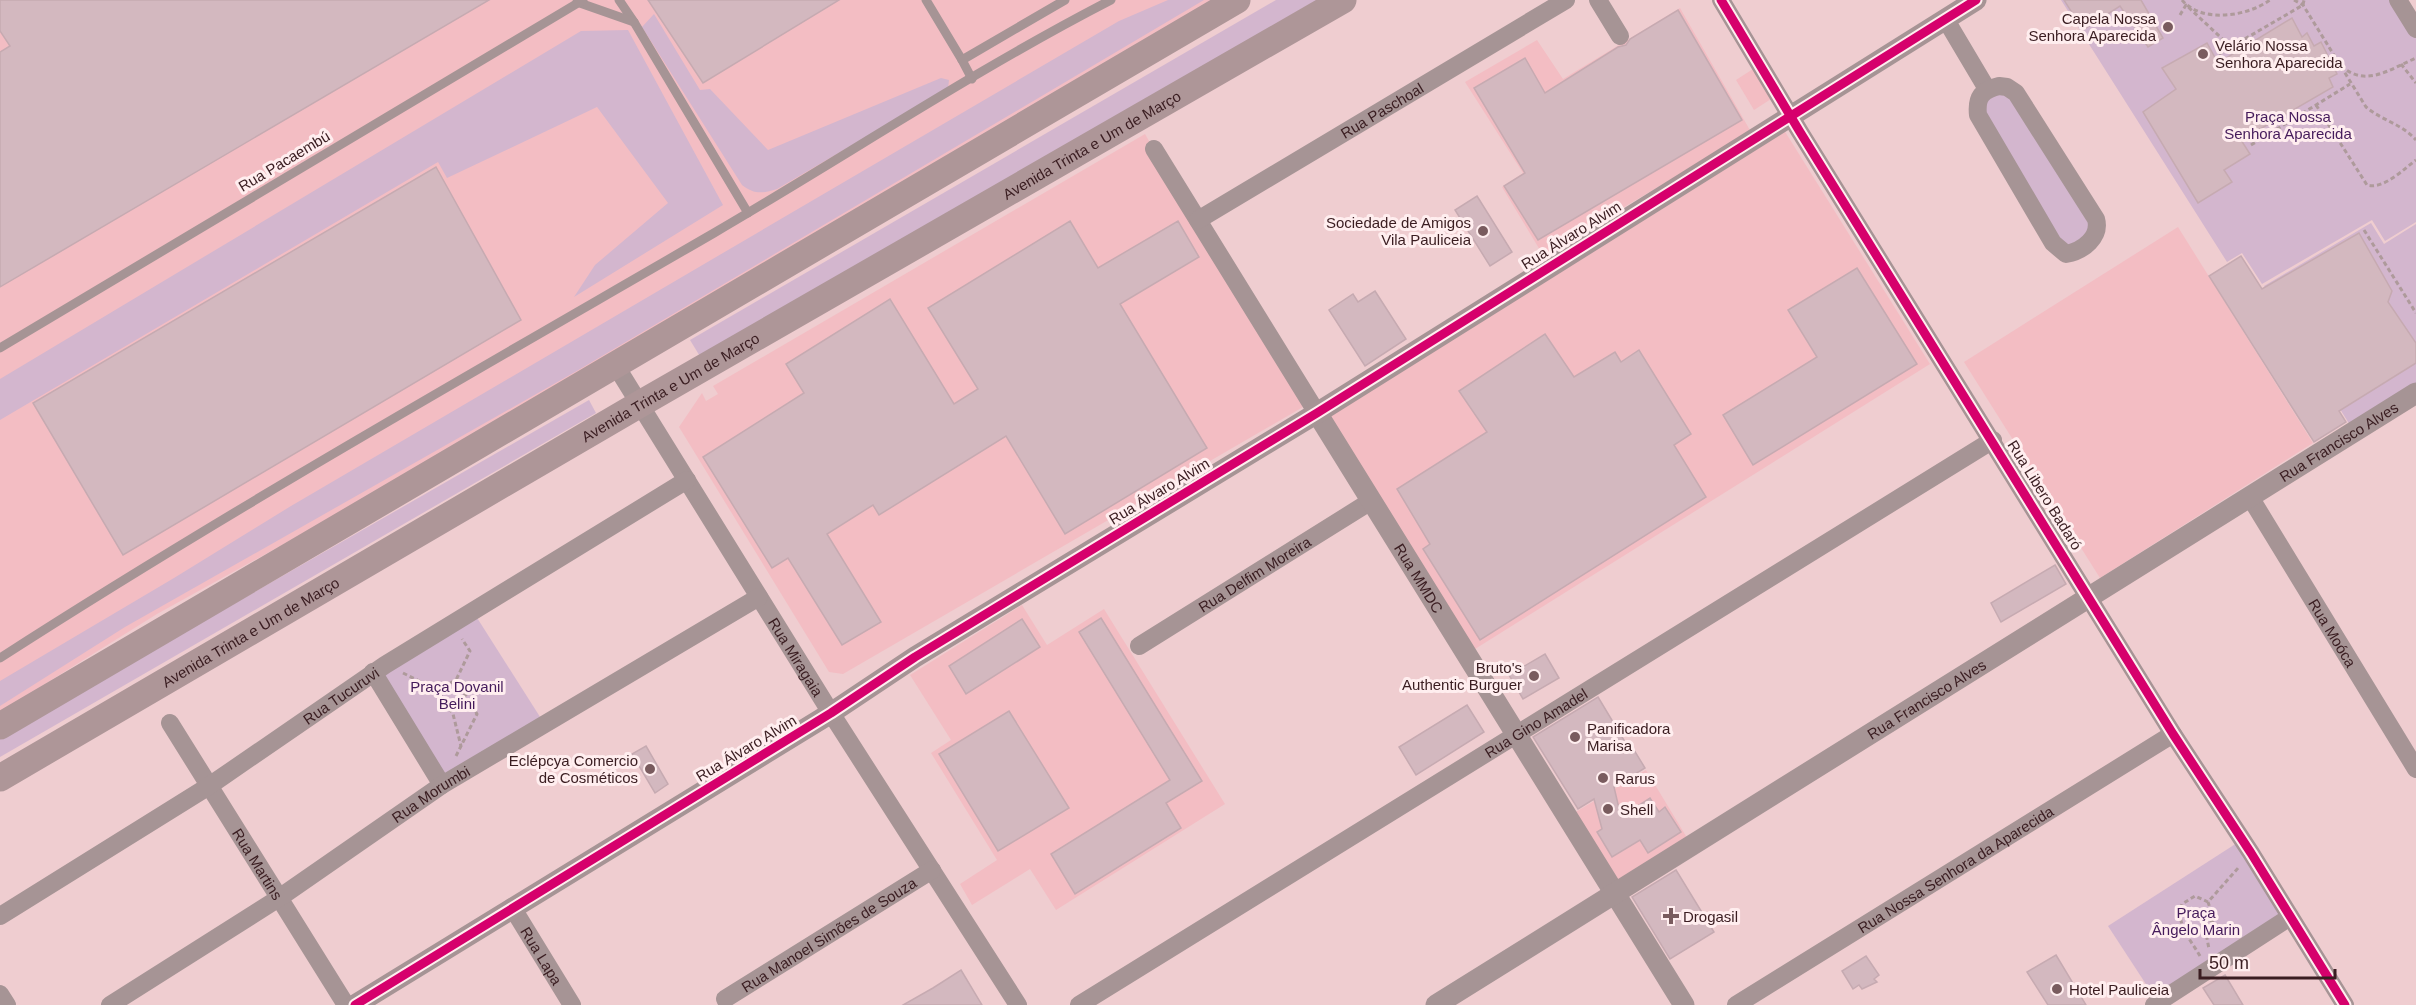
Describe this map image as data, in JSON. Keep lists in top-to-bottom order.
{
  "streets": {
    "main road": ["Avenida Trinta e Um de Março"],
    "street": [
      "Rua Paschoal",
      "Rua Álvaro Alvim",
      "Rua Francisco Alves",
      "Rua Libero Badaró",
      "Rua Delfim Moreira",
      "Rua MMDC",
      "Rua Moóca",
      "Rua Miragaia",
      "Rua Tucuruvi",
      "Rua Gino Amadel",
      "Rua Morumbi",
      "Rua Martins",
      "Rua Nossa Senhora da Aparecida",
      "Rua Manoel Simões de Souza",
      "Rua Lapa"
    ],
    "lane": ["Rua Pacaembú"]
  },
  "crossings": [
    ["Rua Paschoal", "Rua MMDC"],
    ["Avenida Trinta e Um de Março", "Rua Miragaia"],
    ["Rua Álvaro Alvim", "Rua Libero Badaró"],
    ["Rua Álvaro Alvim", "Rua MMDC"],
    ["Rua Álvaro Alvim", "Rua Miragaia"],
    ["Rua Álvaro Alvim", "Rua Lapa"],
    ["Rua Francisco Alves", "Rua Libero Badaró"],
    ["Rua Francisco Alves", "Rua MMDC"],
    ["Rua Francisco Alves", "Rua Moóca"],
    ["Rua Libero Badaró", "Rua Gino Amadel"],
    ["Rua Libero Badaró", "Rua Nossa Senhora da Aparecida"],
    ["Rua Delfim Moreira", "Rua MMDC"],
    ["Rua MMDC", "Rua Gino Amadel"],
    ["Rua Miragaia", "Rua Tucuruvi"],
    ["Rua Miragaia", "Rua Morumbi"],
    ["Rua Miragaia", "Rua Manoel Simões de Souza"],
    ["Rua Tucuruvi", "Rua Martins"],
    ["Rua Morumbi", "Rua Martins"]
  ],
  "parks": ["Praça Nossa Senhora Aparecida", "Praça Dovanil Belini", "Praça Ângelo Marin"],
  "places": {
    "other": [
      "Capela Nossa Senhora Aparecida",
      "Velário Nossa Senhora Aparecida",
      "Sociedade de Amigos Vila Pauliceia",
      "Bruto's Authentic Burguer",
      "Panificadora Marisa",
      "Eclépcya Comercio de Cosméticos",
      "Rarus",
      "Shell",
      "Hotel Pauliceia"
    ],
    "health": ["Drogasil"]
  },
  "scale_bar": "50 m"
}
